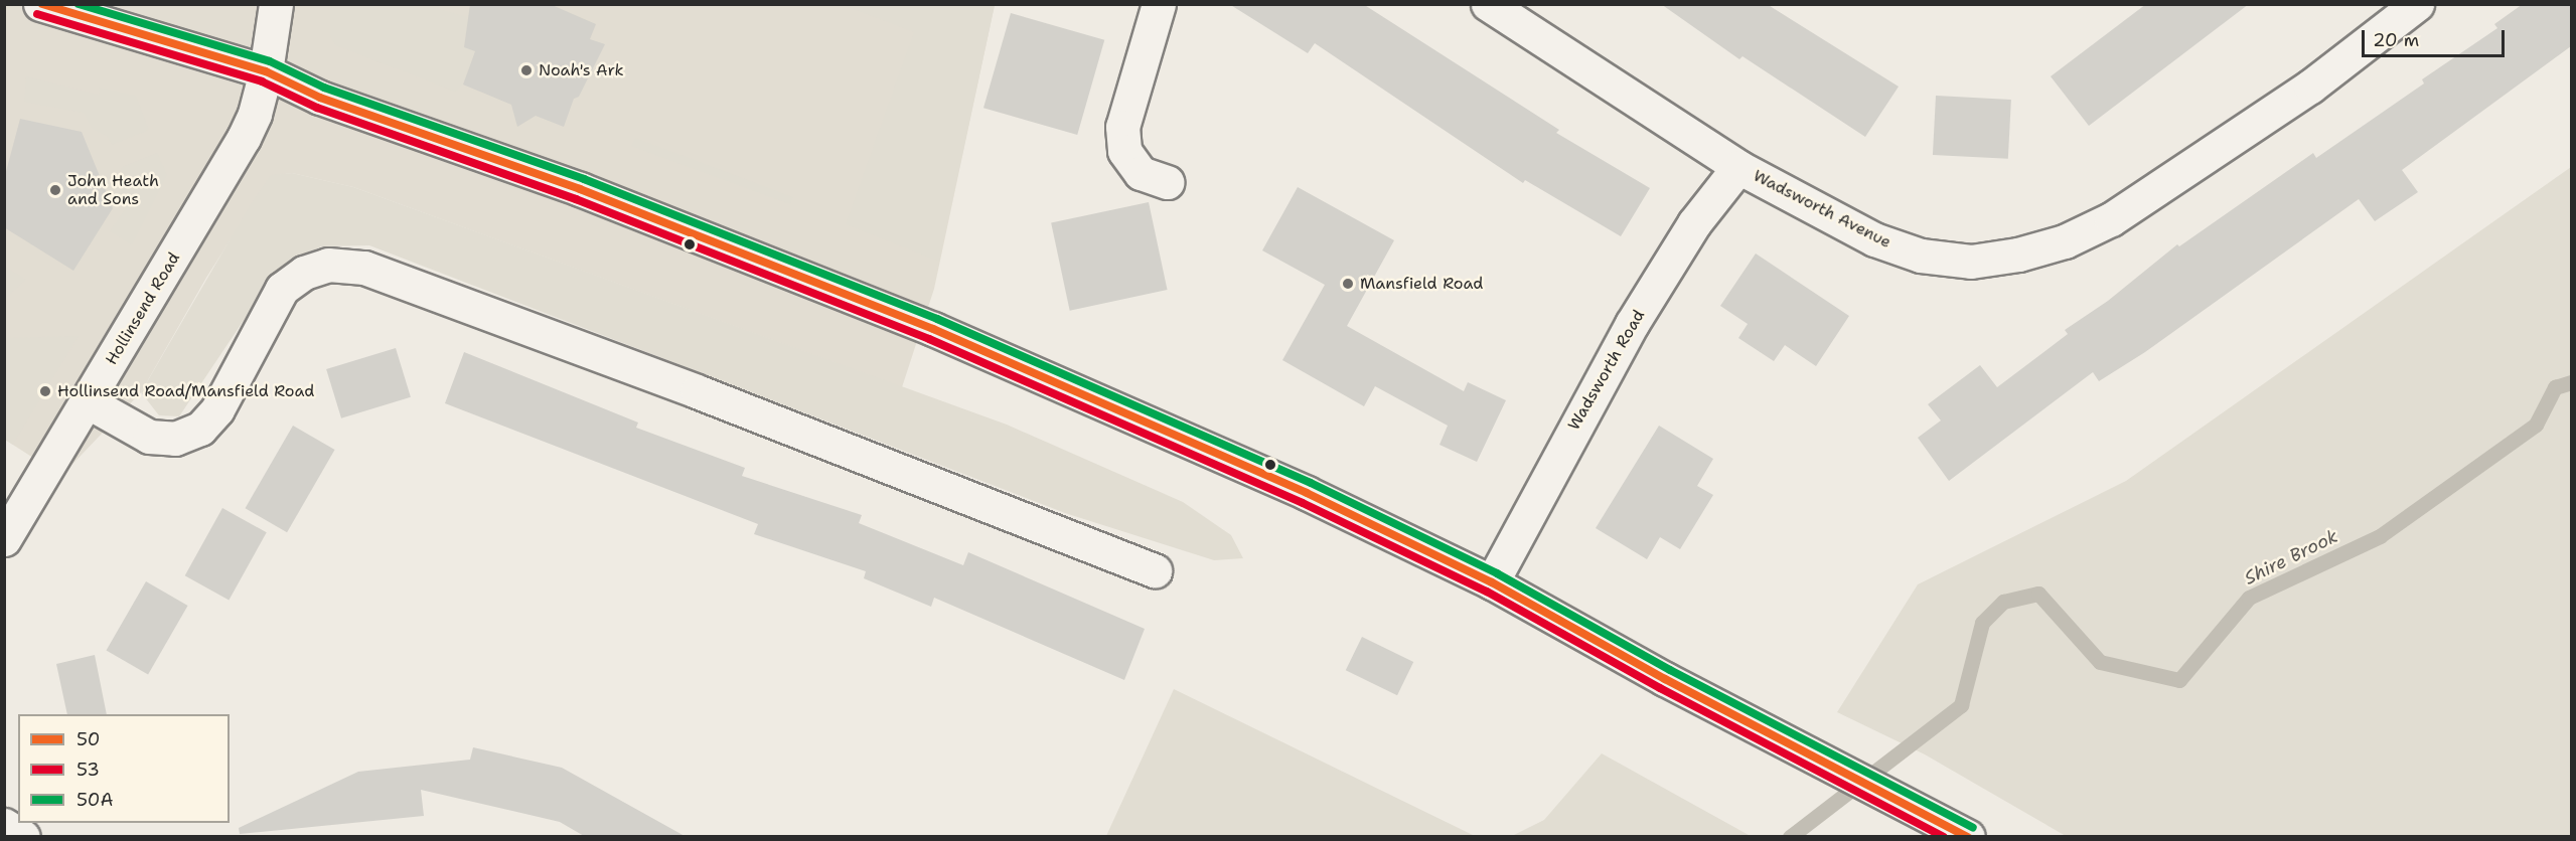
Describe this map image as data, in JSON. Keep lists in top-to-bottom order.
{
  "streets": {
    "street": ["Wadsworth Avenue", "Hollinsend Road", "Wadsworth Road"]
  },
  "crossings": [
    ["Wadsworth Avenue", "Wadsworth Road"]
  ],
  "water": ["Shire Brook"],
  "places": [
    "Noah's Ark",
    "John Heath and Sons",
    "Mansfield Road",
    "Hollinsend Road/Mansfield Road"
  ],
  "lines": ["transit line 50", "transit line 50A", "transit line 53"],
  "legend": ["50", "53", "50A"],
  "scale_bar": "20 m"
}
